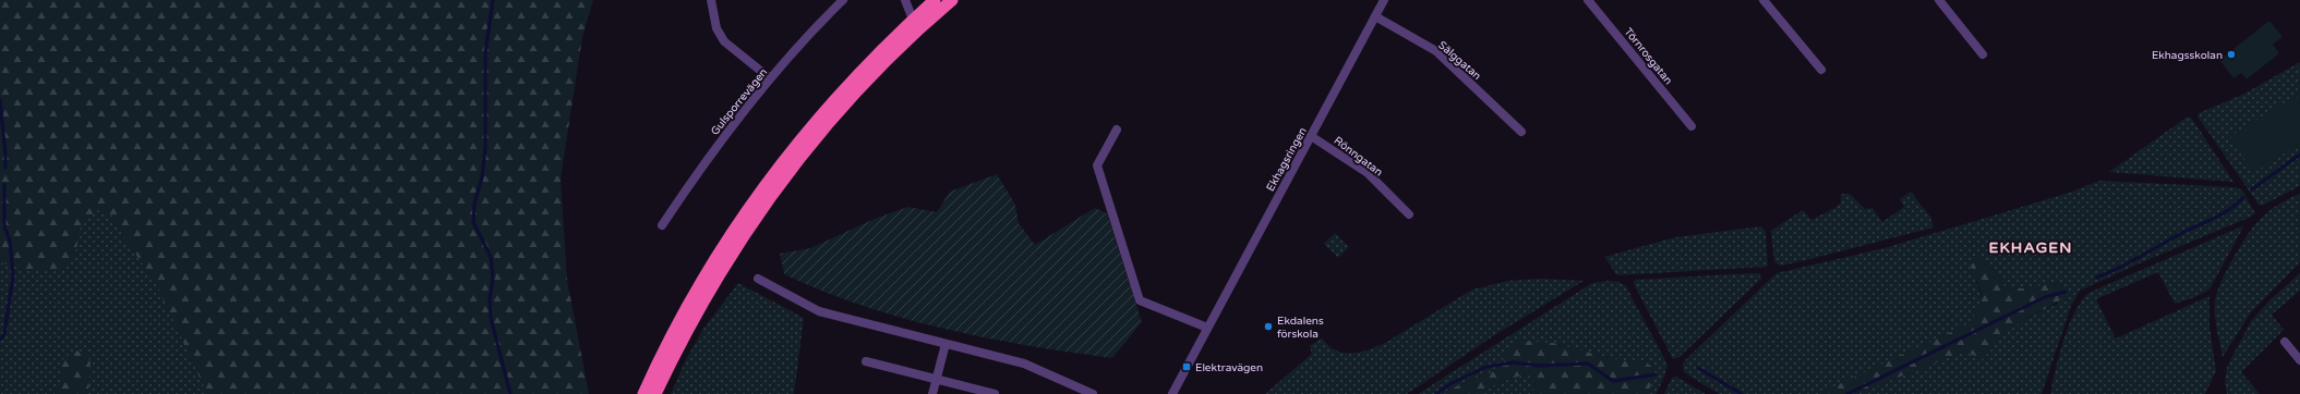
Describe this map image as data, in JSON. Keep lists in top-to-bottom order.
{
  "streets": {
    "street": [
      "Törnrosgatan",
      "Sälggatan",
      "Gulsporrevägen",
      "Rönngatan",
      "Ekhagsringen"
    ]
  },
  "crossings": [
    ["Sälggatan", "Ekhagsringen"],
    ["Rönngatan", "Ekhagsringen"]
  ],
  "districts": ["EKHAGEN"],
  "places": {
    "other": ["Ekhagsskolan", "Ekdalens förskola"],
    "transit": ["Elektravägen"]
  }
}
